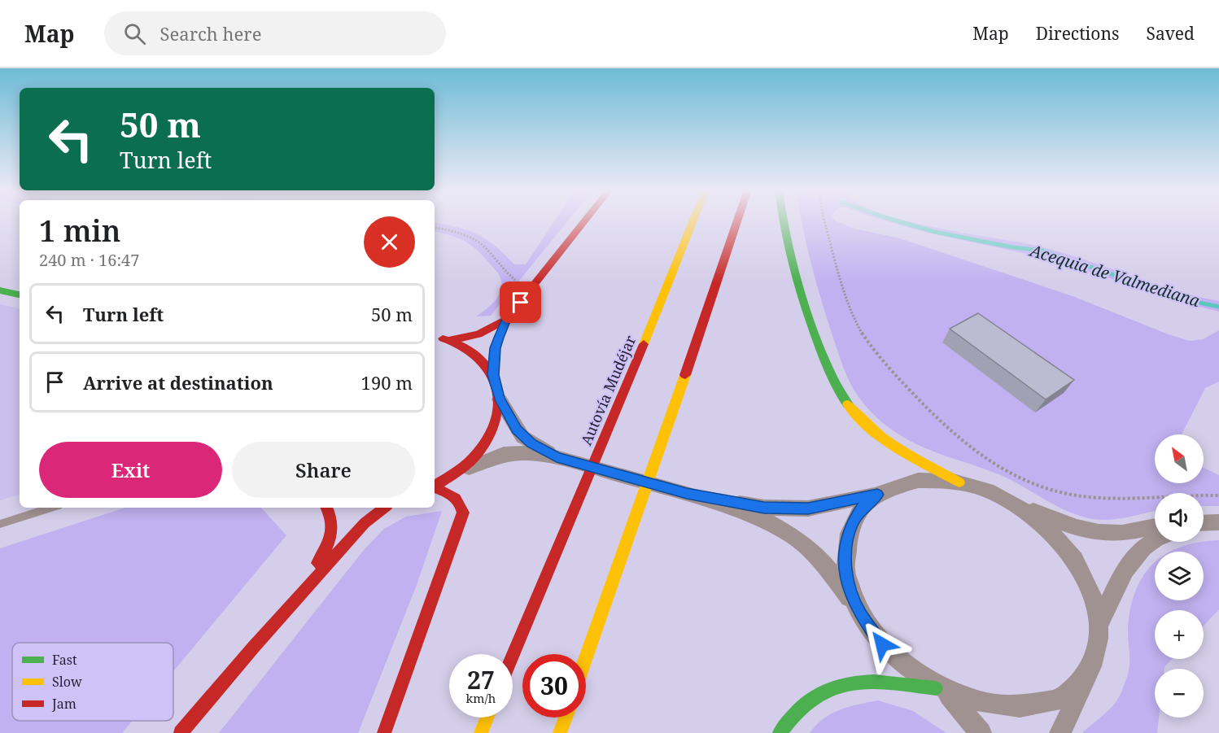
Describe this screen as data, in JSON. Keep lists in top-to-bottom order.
{
  "streets": {
    "main road": ["Autovía Mudéjar"]
  },
  "water": ["Acequia de Valmediana"],
  "legend": ["Fast", "Slow", "Jam"],
  "north": "top left",
  "page": {
    "header": "Map",
    "search": "Search here",
    "nav": ["Map", "Directions", "Saved"],
    "turn": ["50 m", "Turn left"],
    "heading": ["1 min", "240 m · 16:47"],
    "list": [
      {
        "name": "Turn left",
        "value": "50 m"
      },
      {
        "name": "Arrive at destination",
        "value": "190 m"
      }
    ],
    "buttons": ["Exit", "Share"],
    "map_buttons": ["+", "−"],
    "speed": "27 km/h",
    "limit": "30"
  }
}
